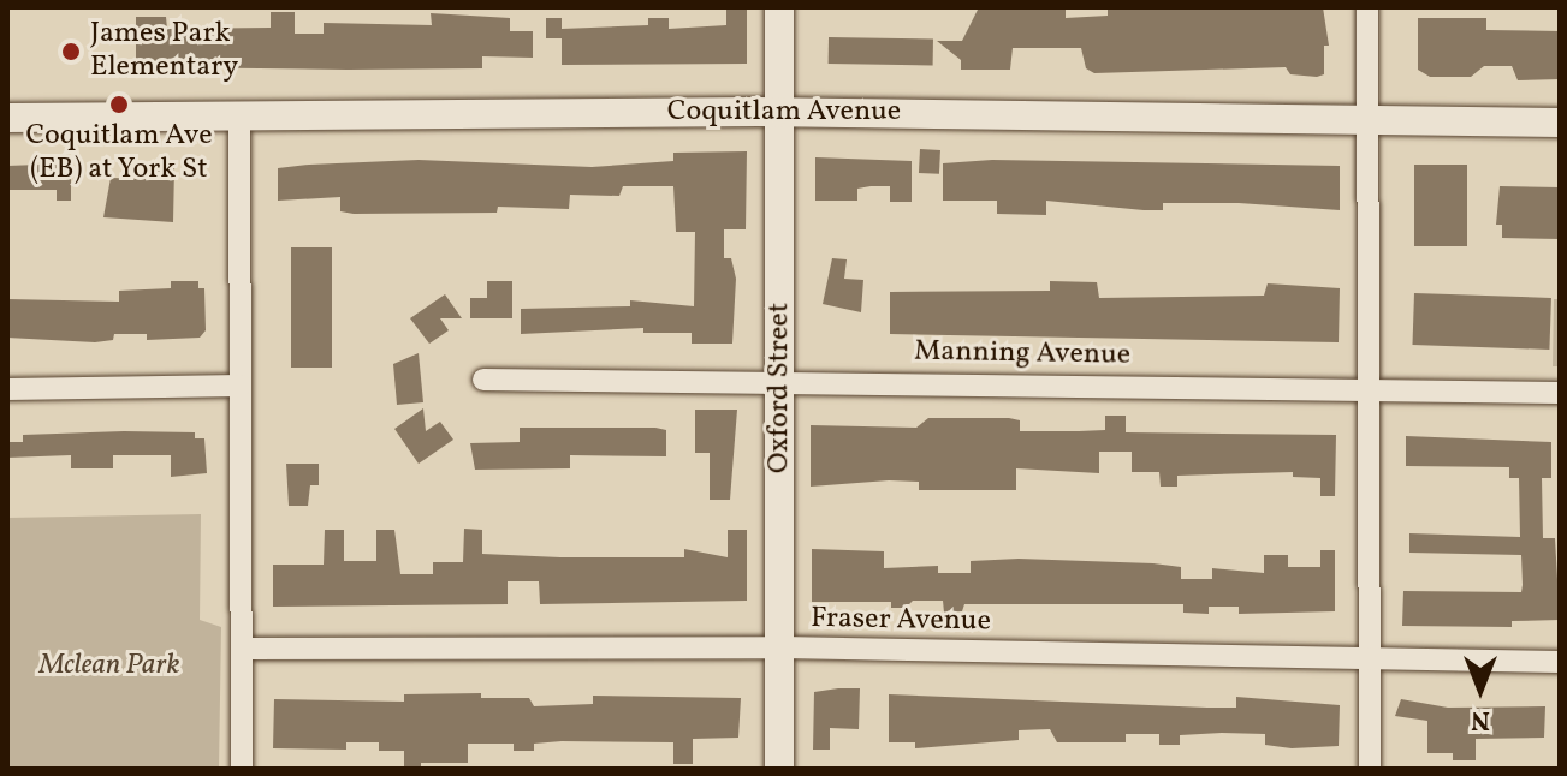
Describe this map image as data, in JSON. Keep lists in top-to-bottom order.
{
  "streets": {
    "street": [
      "Coquitlam Avenue",
      "Manning Avenue",
      "Oxford Street",
      "Fraser Avenue"
    ]
  },
  "crossings": [
    ["Coquitlam Avenue", "Oxford Street"],
    ["Manning Avenue", "Oxford Street"],
    ["Oxford Street", "Fraser Avenue"]
  ],
  "parks": ["Mclean Park"],
  "places": ["James Park Elementary", "Coquitlam Ave (EB) at York St"],
  "north": "bottom"
}
